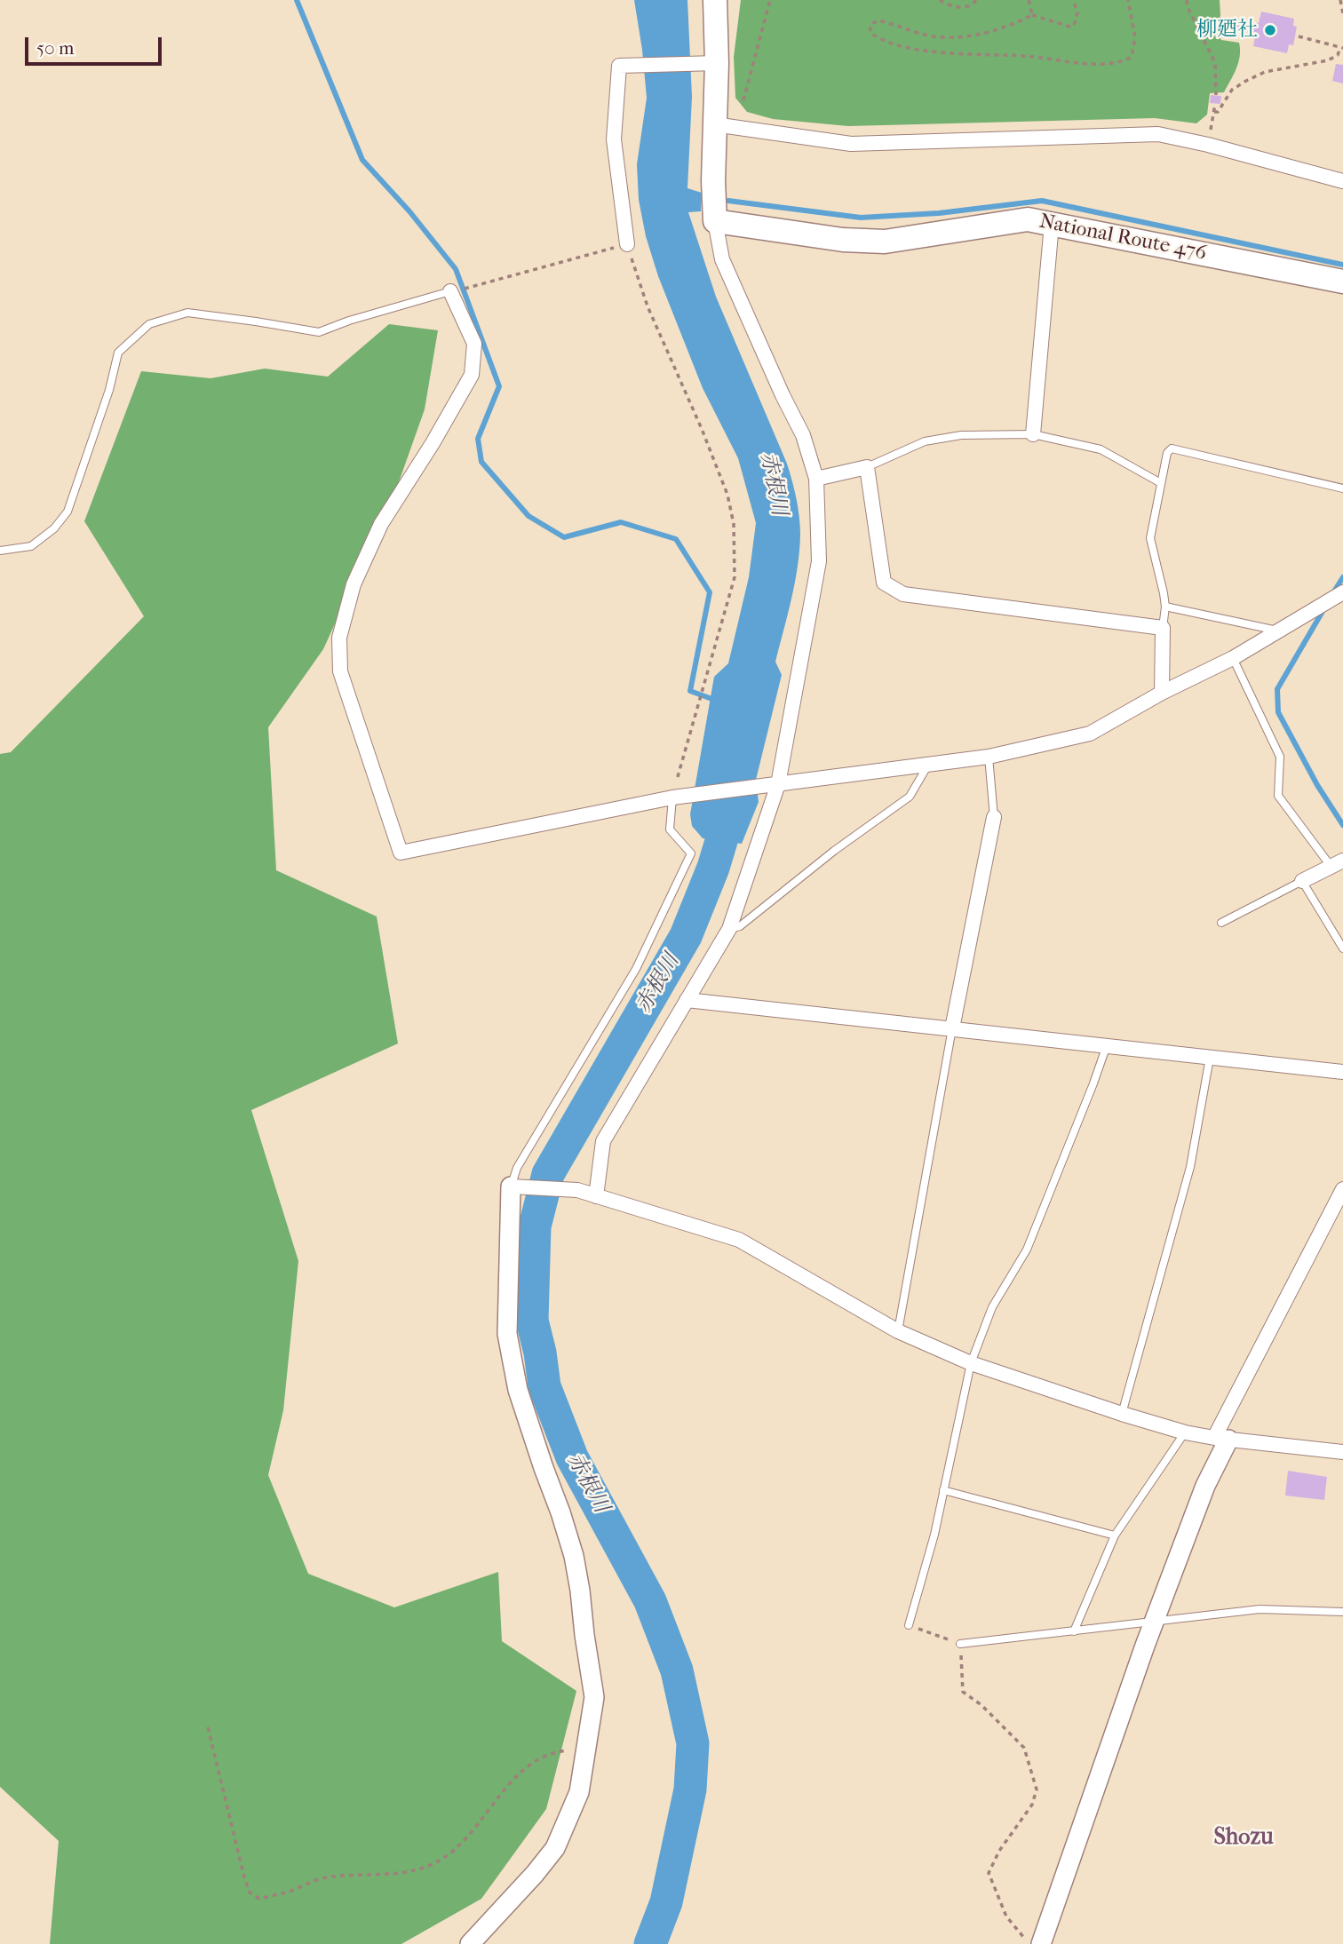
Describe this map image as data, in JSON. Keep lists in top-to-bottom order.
{
  "streets": {
    "highway": ["National Route 476"]
  },
  "districts": ["Shozu"],
  "water": ["赤根川"],
  "places": ["柳廼社"],
  "scale_bar": "50 m"
}
